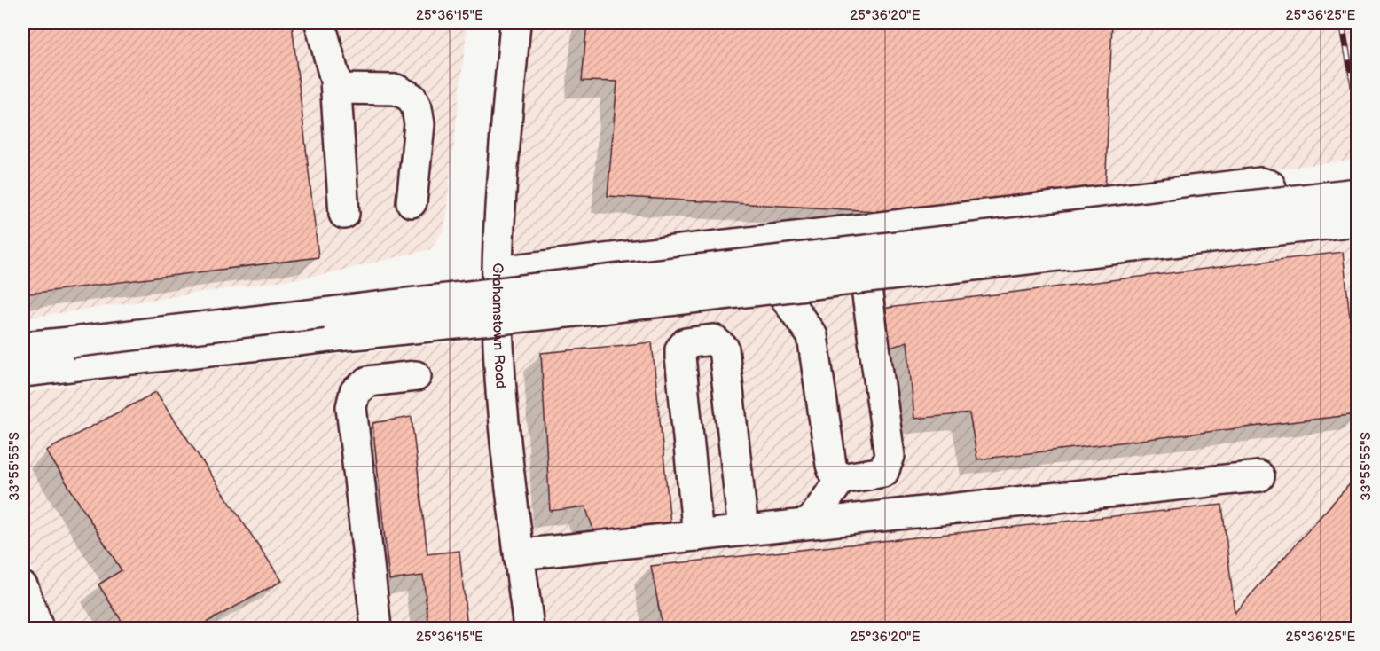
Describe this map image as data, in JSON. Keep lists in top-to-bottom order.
{
  "streets": {
    "main road": ["Grahamstown Road"]
  },
  "coordinates": [
    "25°36'15\"E",
    "25°36'20\"E",
    "25°36'25\"E",
    "33°55'55\"S"
  ]
}
